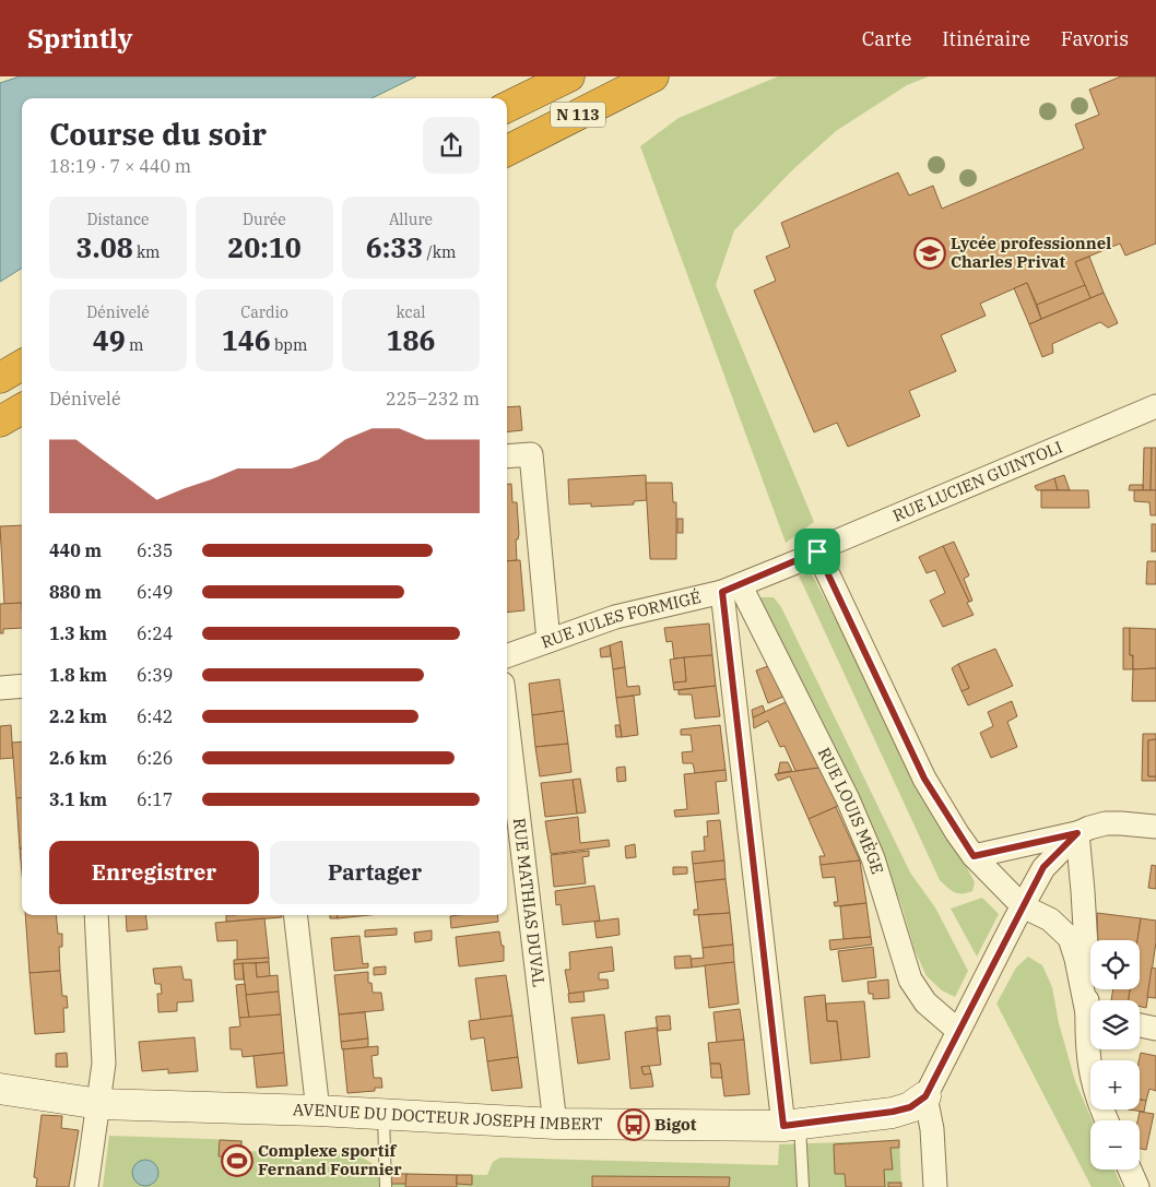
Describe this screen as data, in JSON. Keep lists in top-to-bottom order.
{
  "streets": {
    "highway": ["N 113"],
    "street": [
      "RUE LUCIEN GUINTOLI",
      "RUE JULES FORMIGÉ",
      "RUE LOUIS MÈGE",
      "RUE MATHIAS DUVAL",
      "AVENUE DU DOCTEUR JOSEPH IMBERT"
    ]
  },
  "crossings": [
    ["RUE LUCIEN GUINTOLI", "RUE JULES FORMIGÉ"],
    ["RUE JULES FORMIGÉ", "RUE LOUIS MÈGE"],
    ["RUE MATHIAS DUVAL", "AVENUE DU DOCTEUR JOSEPH IMBERT"]
  ],
  "places": {
    "school or university": ["Lycée professionnel Charles Privat"],
    "bus stop": ["Bigot"],
    "sports": ["Complexe sportif Fernand Fournier"]
  },
  "page": {
    "header": "Sprintly",
    "nav": ["Carte", "Itinéraire", "Favoris"],
    "heading": ["Course du soir", "18:19 · 7 × 440 m"],
    "stats": [
      ["Distance", "3.08 km"],
      ["Durée", "20:10"],
      ["Allure", "6:33 /km"],
      ["Dénivelé", "49 m"],
      ["Cardio", "146 bpm"],
      ["kcal", "186"]
    ],
    "chart": ["Dénivelé", "225–232 m"],
    "list": [
      {
        "name": "440 m",
        "note": "6:35"
      },
      {
        "name": "880 m",
        "note": "6:49"
      },
      {
        "name": "1.3 km",
        "note": "6:24"
      },
      {
        "name": "1.8 km",
        "note": "6:39"
      },
      {
        "name": "2.2 km",
        "note": "6:42"
      },
      {
        "name": "2.6 km",
        "note": "6:26"
      },
      {
        "name": "3.1 km",
        "note": "6:17"
      }
    ],
    "buttons": ["Enregistrer", "Partager"],
    "map_buttons": ["+", "−"]
  }
}
